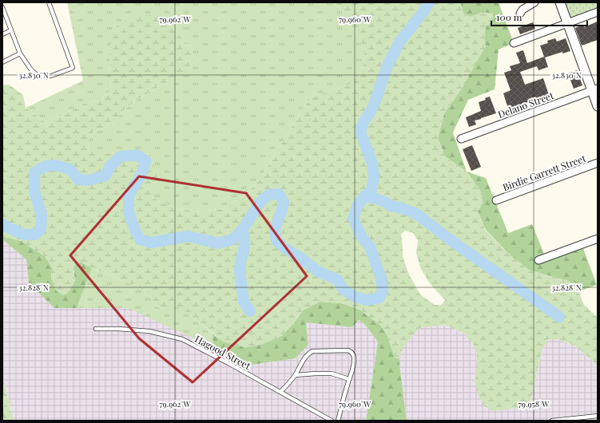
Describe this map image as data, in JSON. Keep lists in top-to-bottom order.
{
  "streets": {
    "street": ["Delano Street", "Birdie Garrett Street"],
    "lane": ["Hagood Street"]
  },
  "scale_bar": "100 m",
  "coordinates": [
    "79.962°W",
    "79.960°W",
    "32.830°N",
    "32.828°N",
    "79.958°W"
  ]
}
